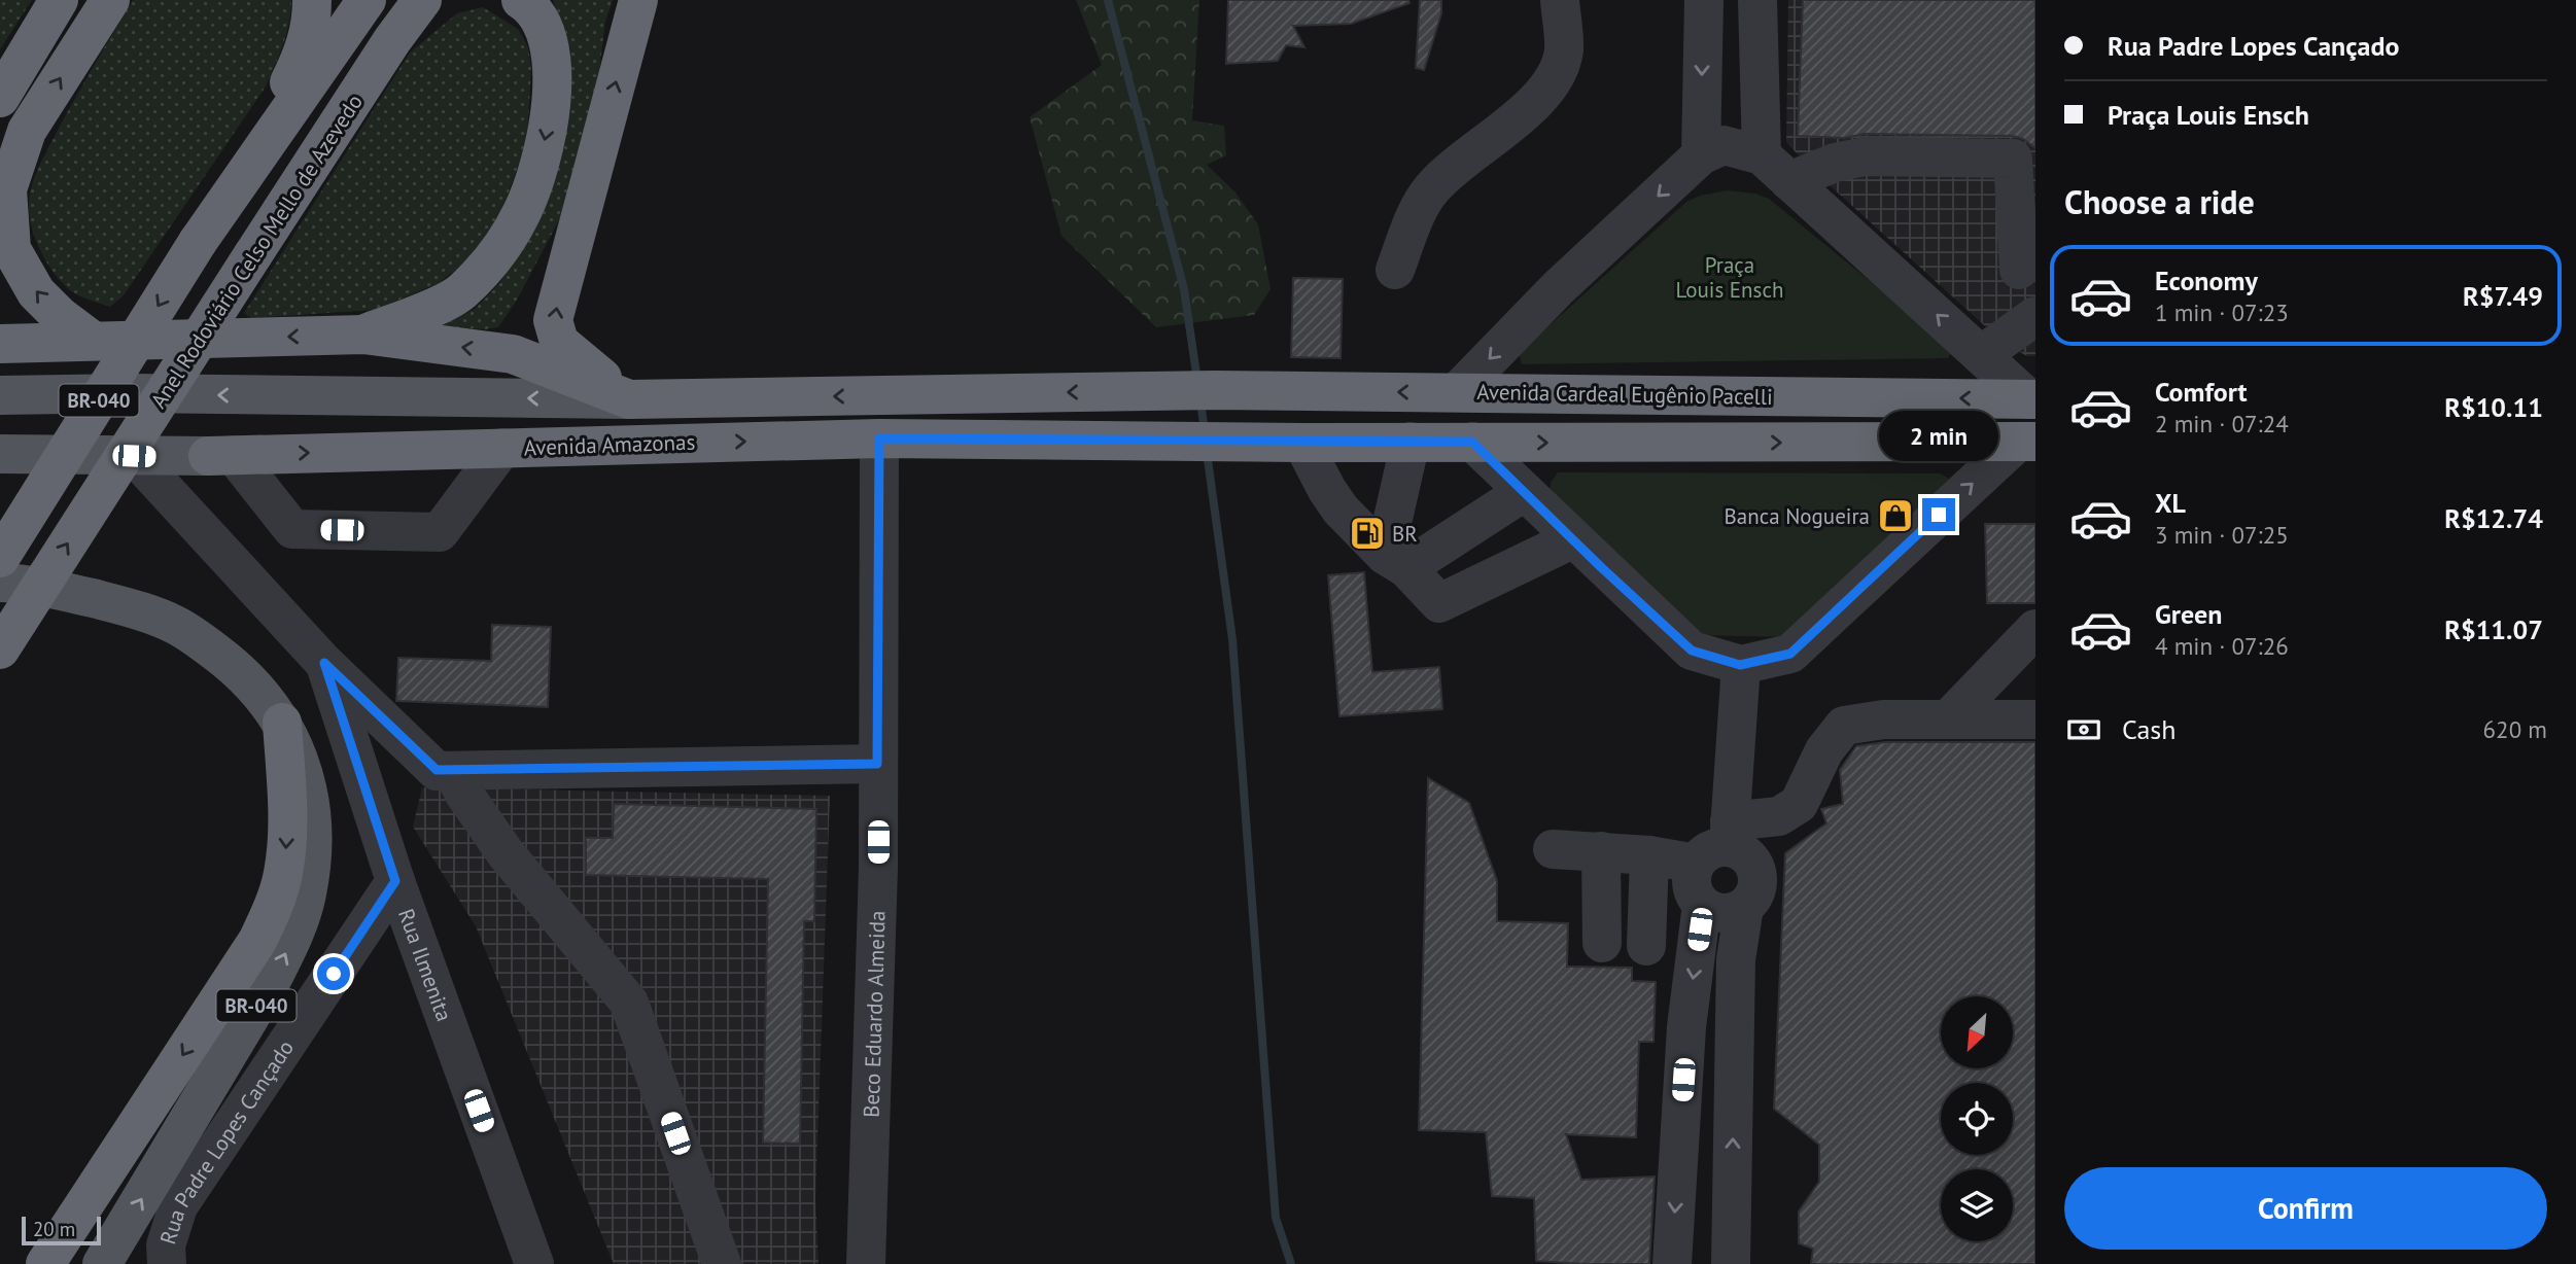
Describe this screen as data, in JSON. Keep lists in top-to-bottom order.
{
  "streets": {
    "highway": [
      "Anel Rodoviário Celso Mello de Azevedo",
      "Avenida Cardeal Eugênio Pacelli",
      "BR-040",
      "Avenida Amazonas"
    ],
    "street": ["Rua Ilmenita", "Beco Eduardo Almeida", "Rua Padre Lopes Cançado"]
  },
  "crossings": [
    ["Avenida Cardeal Eugênio Pacelli", "Avenida Amazonas"],
    ["Avenida Amazonas", "Beco Eduardo Almeida"],
    ["Rua Ilmenita", "Rua Padre Lopes Cançado"]
  ],
  "parks": ["Praça Louis Ensch"],
  "places": {
    "shop": ["Banca Nogueira"],
    "fuel station": ["BR"]
  },
  "scale_bar": "20 m",
  "north": "bottom left",
  "page": {
    "banner": ["Rua Padre Lopes Cançado", "Praça Louis Ensch"],
    "heading": "Choose a ride",
    "list": [
      {
        "name": "Economy",
        "note": "1 min · 07:23",
        "value": "R$7.49"
      },
      {
        "name": "Comfort",
        "note": "2 min · 07:24",
        "value": "R$10.11"
      },
      {
        "name": "XL",
        "note": "3 min · 07:25",
        "value": "R$12.74"
      },
      {
        "name": "Green",
        "note": "4 min · 07:26",
        "value": "R$11.07"
      }
    ],
    "bubble": "2 min",
    "pay": ["Cash", "620 m"],
    "buttons": "Confirm",
    "scale": "20 m"
  }
}
